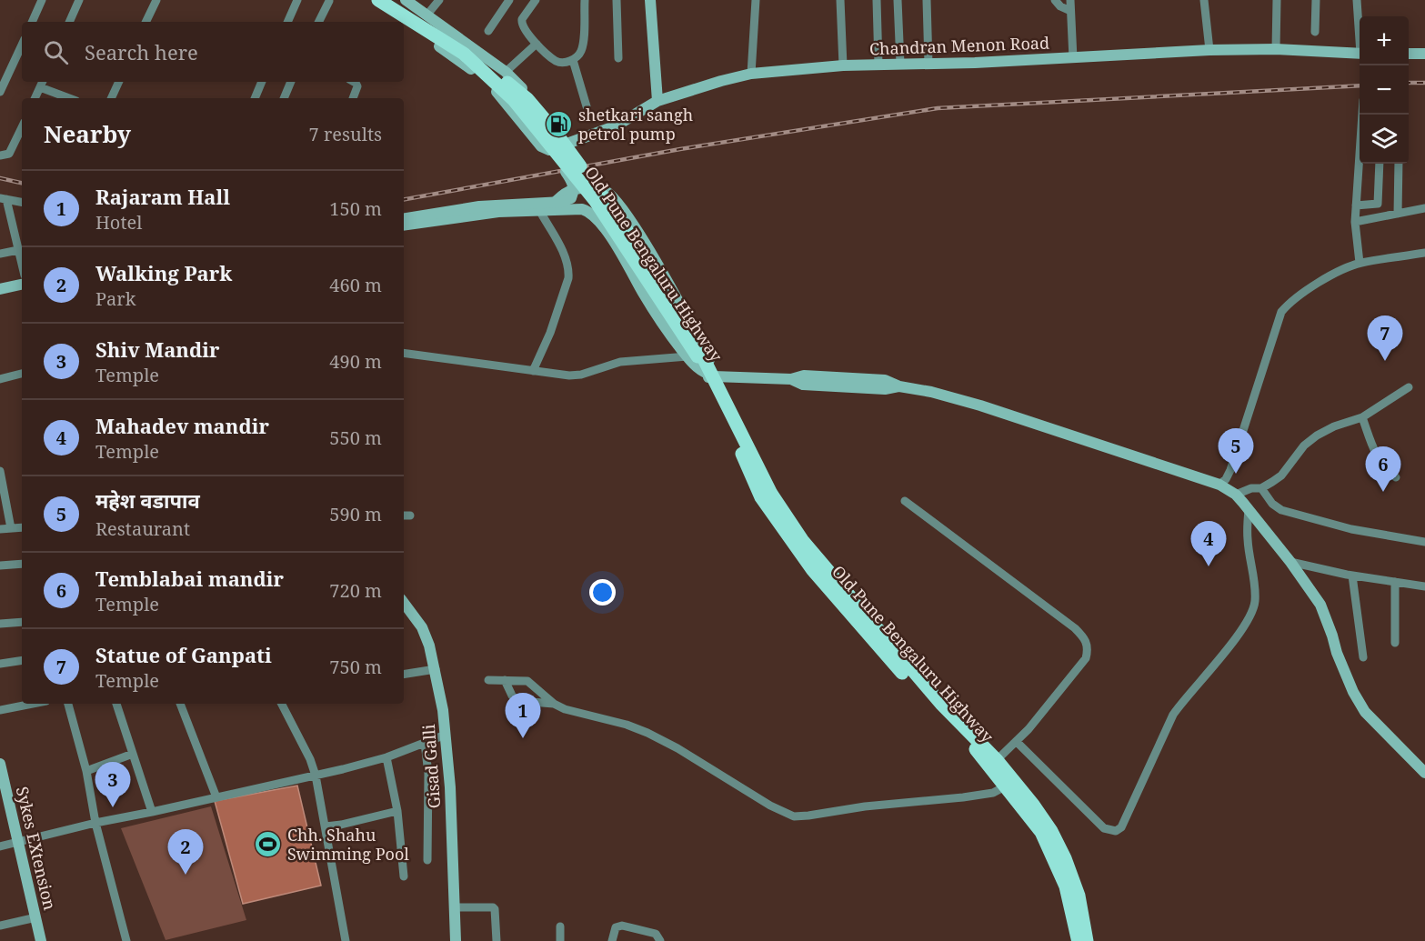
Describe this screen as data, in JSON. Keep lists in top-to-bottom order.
{
  "streets": {
    "main road": ["Old Pune Bengaluru Highway"],
    "street": ["Chandran Menon Road", "Gisad Galli", "Sykes EXtension"]
  },
  "places": {
    "fuel station": ["shetkari sangh petrol pump"],
    "sports": ["Chh. Shahu Swimming Pool"]
  },
  "page": {
    "map_buttons": ["+", "−"],
    "search": "Search here",
    "heading": ["Nearby", "7 results"],
    "list": [
      {
        "mark": "1",
        "name": "Rajaram Hall",
        "note": "Hotel",
        "value": "150 m"
      },
      {
        "mark": "2",
        "name": "Walking Park",
        "note": "Park",
        "value": "460 m"
      },
      {
        "mark": "3",
        "name": "Shiv Mandir",
        "note": "Temple",
        "value": "490 m"
      },
      {
        "mark": "4",
        "name": "Mahadev mandir",
        "note": "Temple",
        "value": "550 m"
      },
      {
        "mark": "5",
        "name": "महेश वडापाव",
        "note": "Restaurant",
        "value": "590 m"
      },
      {
        "mark": "6",
        "name": "Temblabai mandir",
        "note": "Temple",
        "value": "720 m"
      },
      {
        "mark": "7",
        "name": "Statue of Ganpati",
        "note": "Temple",
        "value": "750 m"
      }
    ],
    "pins": [
      "7",
      "5",
      "6",
      "4",
      "1",
      "3",
      "2"
    ]
  }
}
